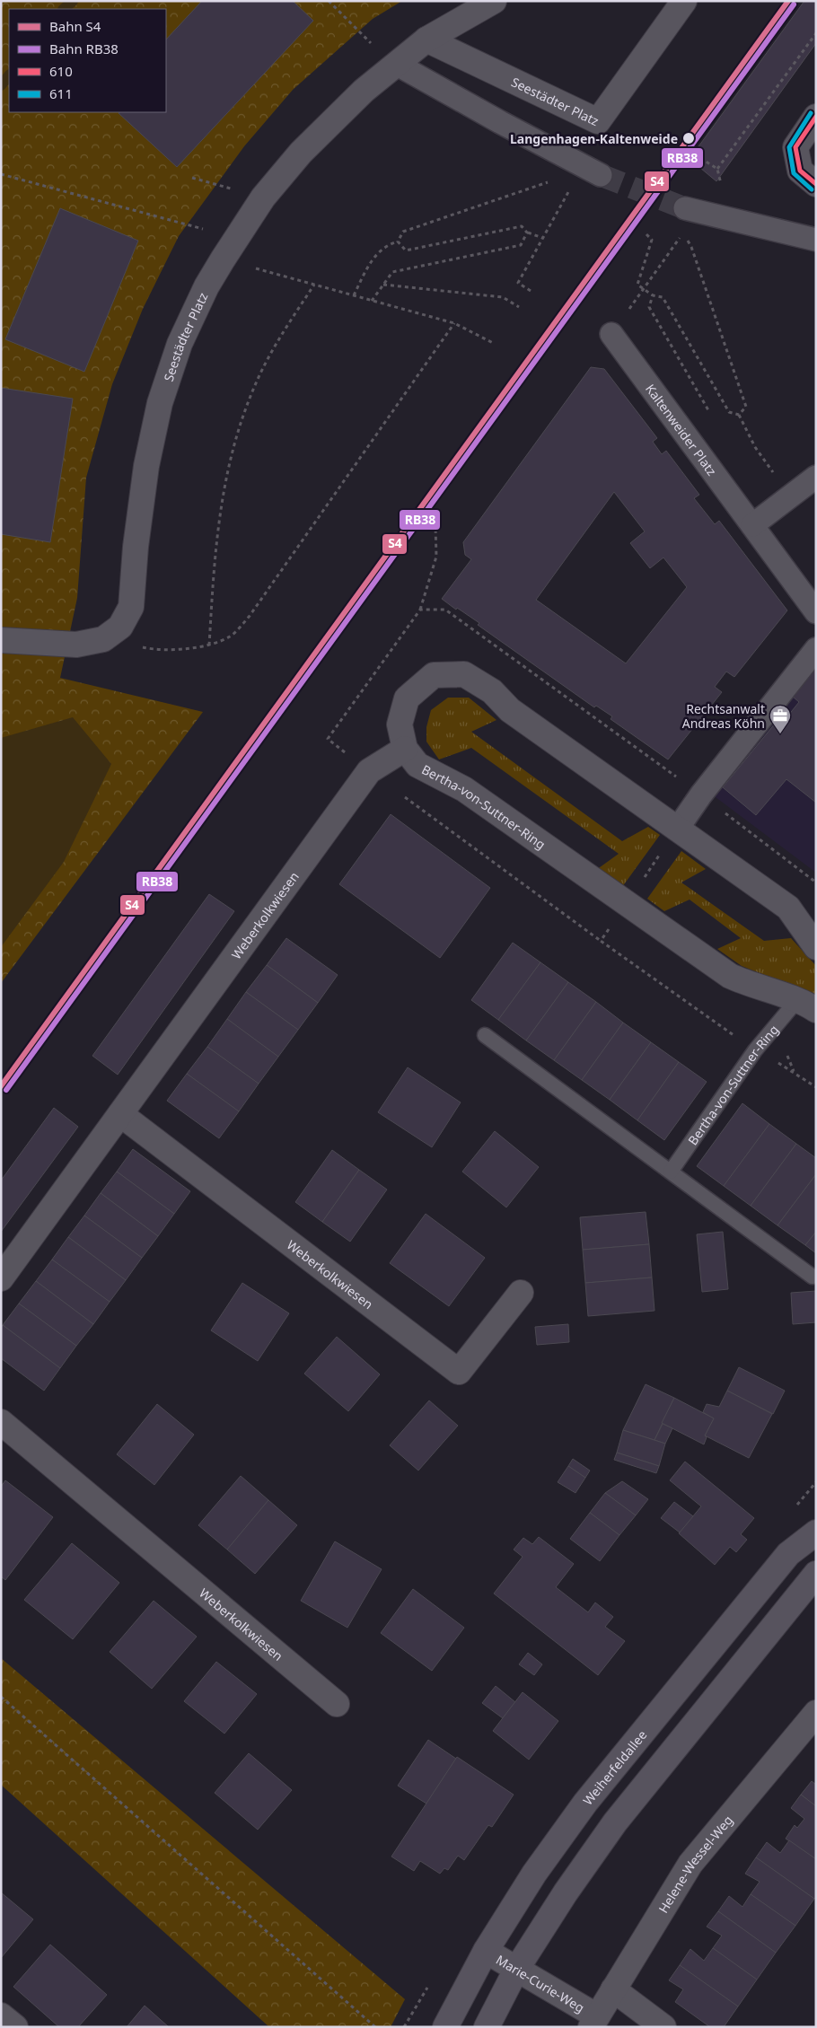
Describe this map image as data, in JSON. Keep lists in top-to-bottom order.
{
  "streets": {
    "main road": ["Weiherfeldallee"],
    "street": [
      "Seestädter Platz",
      "Kaltenweider Platz",
      "Bertha-von-Suttner-Ring",
      "Weberkolkwiesen",
      "Helene-Wessel-Weg",
      "Marie-Curie-Weg"
    ]
  },
  "crossings": [
    ["Bertha-von-Suttner-Ring", "Weberkolkwiesen"],
    ["Weiherfeldallee", "Marie-Curie-Weg"],
    ["Helene-Wessel-Weg", "Marie-Curie-Weg"]
  ],
  "places": {
    "other": ["Langenhagen-Kaltenweide"],
    "office": ["Rechtsanwalt Andreas Köhn"]
  },
  "lines": [
    "rail line S4",
    "rail line RB38",
    "transit line 611",
    "transit line 610"
  ],
  "legend": [
    "Bahn S4",
    "Bahn RB38",
    "610",
    "611"
  ]
}
